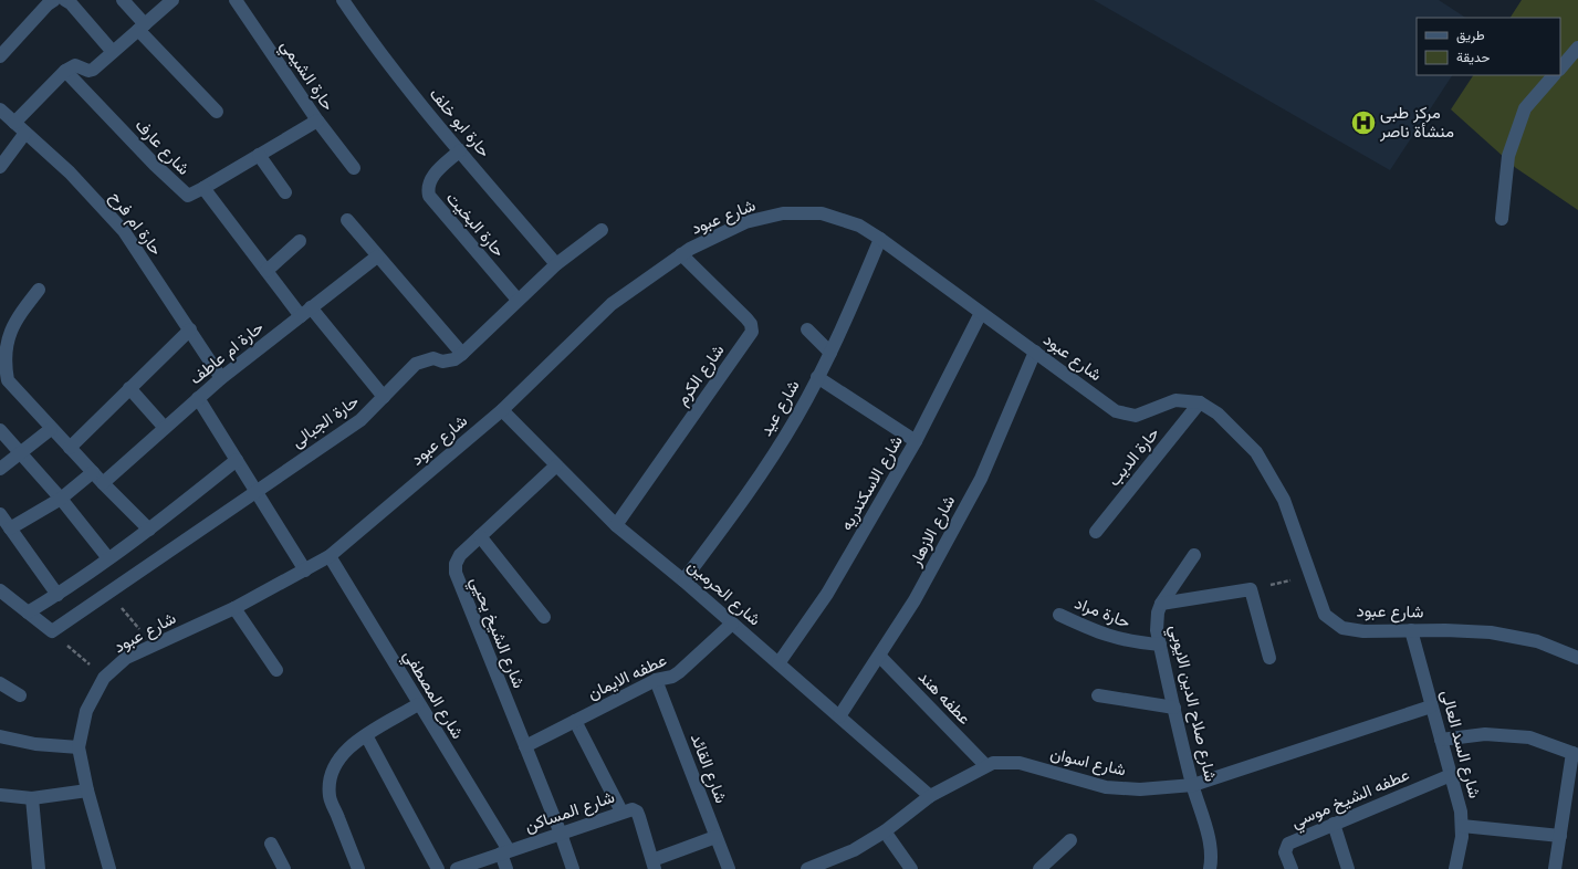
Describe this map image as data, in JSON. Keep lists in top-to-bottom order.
{
  "streets": {
    "street": [
      "حارة الشيمي",
      "حارة ابو خلف",
      "شارع عارف",
      "شارع عبود",
      "حارة ام فرح",
      "حارة البخيت",
      "حارة ام عاطف",
      "شارع الكرم",
      "شارع عيد",
      "حارة الجبالى",
      "حارة الديب",
      "شارع الاسكندريه",
      "شارع الازهار",
      "شارع الحرمين",
      "حارة مراد",
      "شارع الشيخ يحيي",
      "عطفه الايمان",
      "شارع المصطفي",
      "عطفه هند",
      "شارع صلاح الدين الايوبي",
      "شارع السد العالى",
      "شارع اسوان",
      "شارع القائد",
      "عطفه الشيخ موسي",
      "شارع المساكن"
    ]
  },
  "crossings": [
    ["حارة الشيمي", "شارع عارف"],
    ["حارة ابو خلف", "حارة البخيت"],
    ["حارة ابو خلف", "حارة الجبالى"],
    ["شارع عبود", "شارع الكرم"],
    ["شارع عبود", "شارع عيد"],
    ["شارع عبود", "حارة الديب"],
    ["شارع عبود", "شارع الاسكندريه"],
    ["شارع عبود", "شارع الازهار"],
    ["شارع عبود", "شارع الحرمين"],
    ["شارع عبود", "شارع المصطفي"],
    ["شارع عبود", "شارع السد العالى"],
    ["حارة ام فرح", "حارة ام عاطف"],
    ["حارة البخيت", "حارة الجبالى"],
    ["شارع الكرم", "شارع الحرمين"],
    ["شارع عيد", "شارع الحرمين"],
    ["شارع الاسكندريه", "شارع الحرمين"],
    ["شارع الازهار", "شارع الحرمين"],
    ["شارع الازهار", "عطفه هند"],
    ["شارع الحرمين", "شارع الشيخ يحيي"],
    ["شارع الحرمين", "عطفه الايمان"],
    ["شارع الحرمين", "شارع اسوان"],
    ["حارة مراد", "شارع صلاح الدين الايوبي"],
    ["شارع الشيخ يحيي", "عطفه الايمان"],
    ["شارع الشيخ يحيي", "شارع المساكن"],
    ["عطفه الايمان", "شارع القائد"],
    ["شارع المصطفي", "شارع المساكن"],
    ["عطفه هند", "شارع اسوان"],
    ["شارع صلاح الدين الايوبي", "شارع اسوان"],
    ["شارع السد العالى", "شارع اسوان"],
    ["شارع السد العالى", "عطفه الشيخ موسي"]
  ],
  "places": {
    "hospital": ["مركز طبى منشأة ناصر"]
  },
  "legend": ["طريق", "حديقة"]
}
